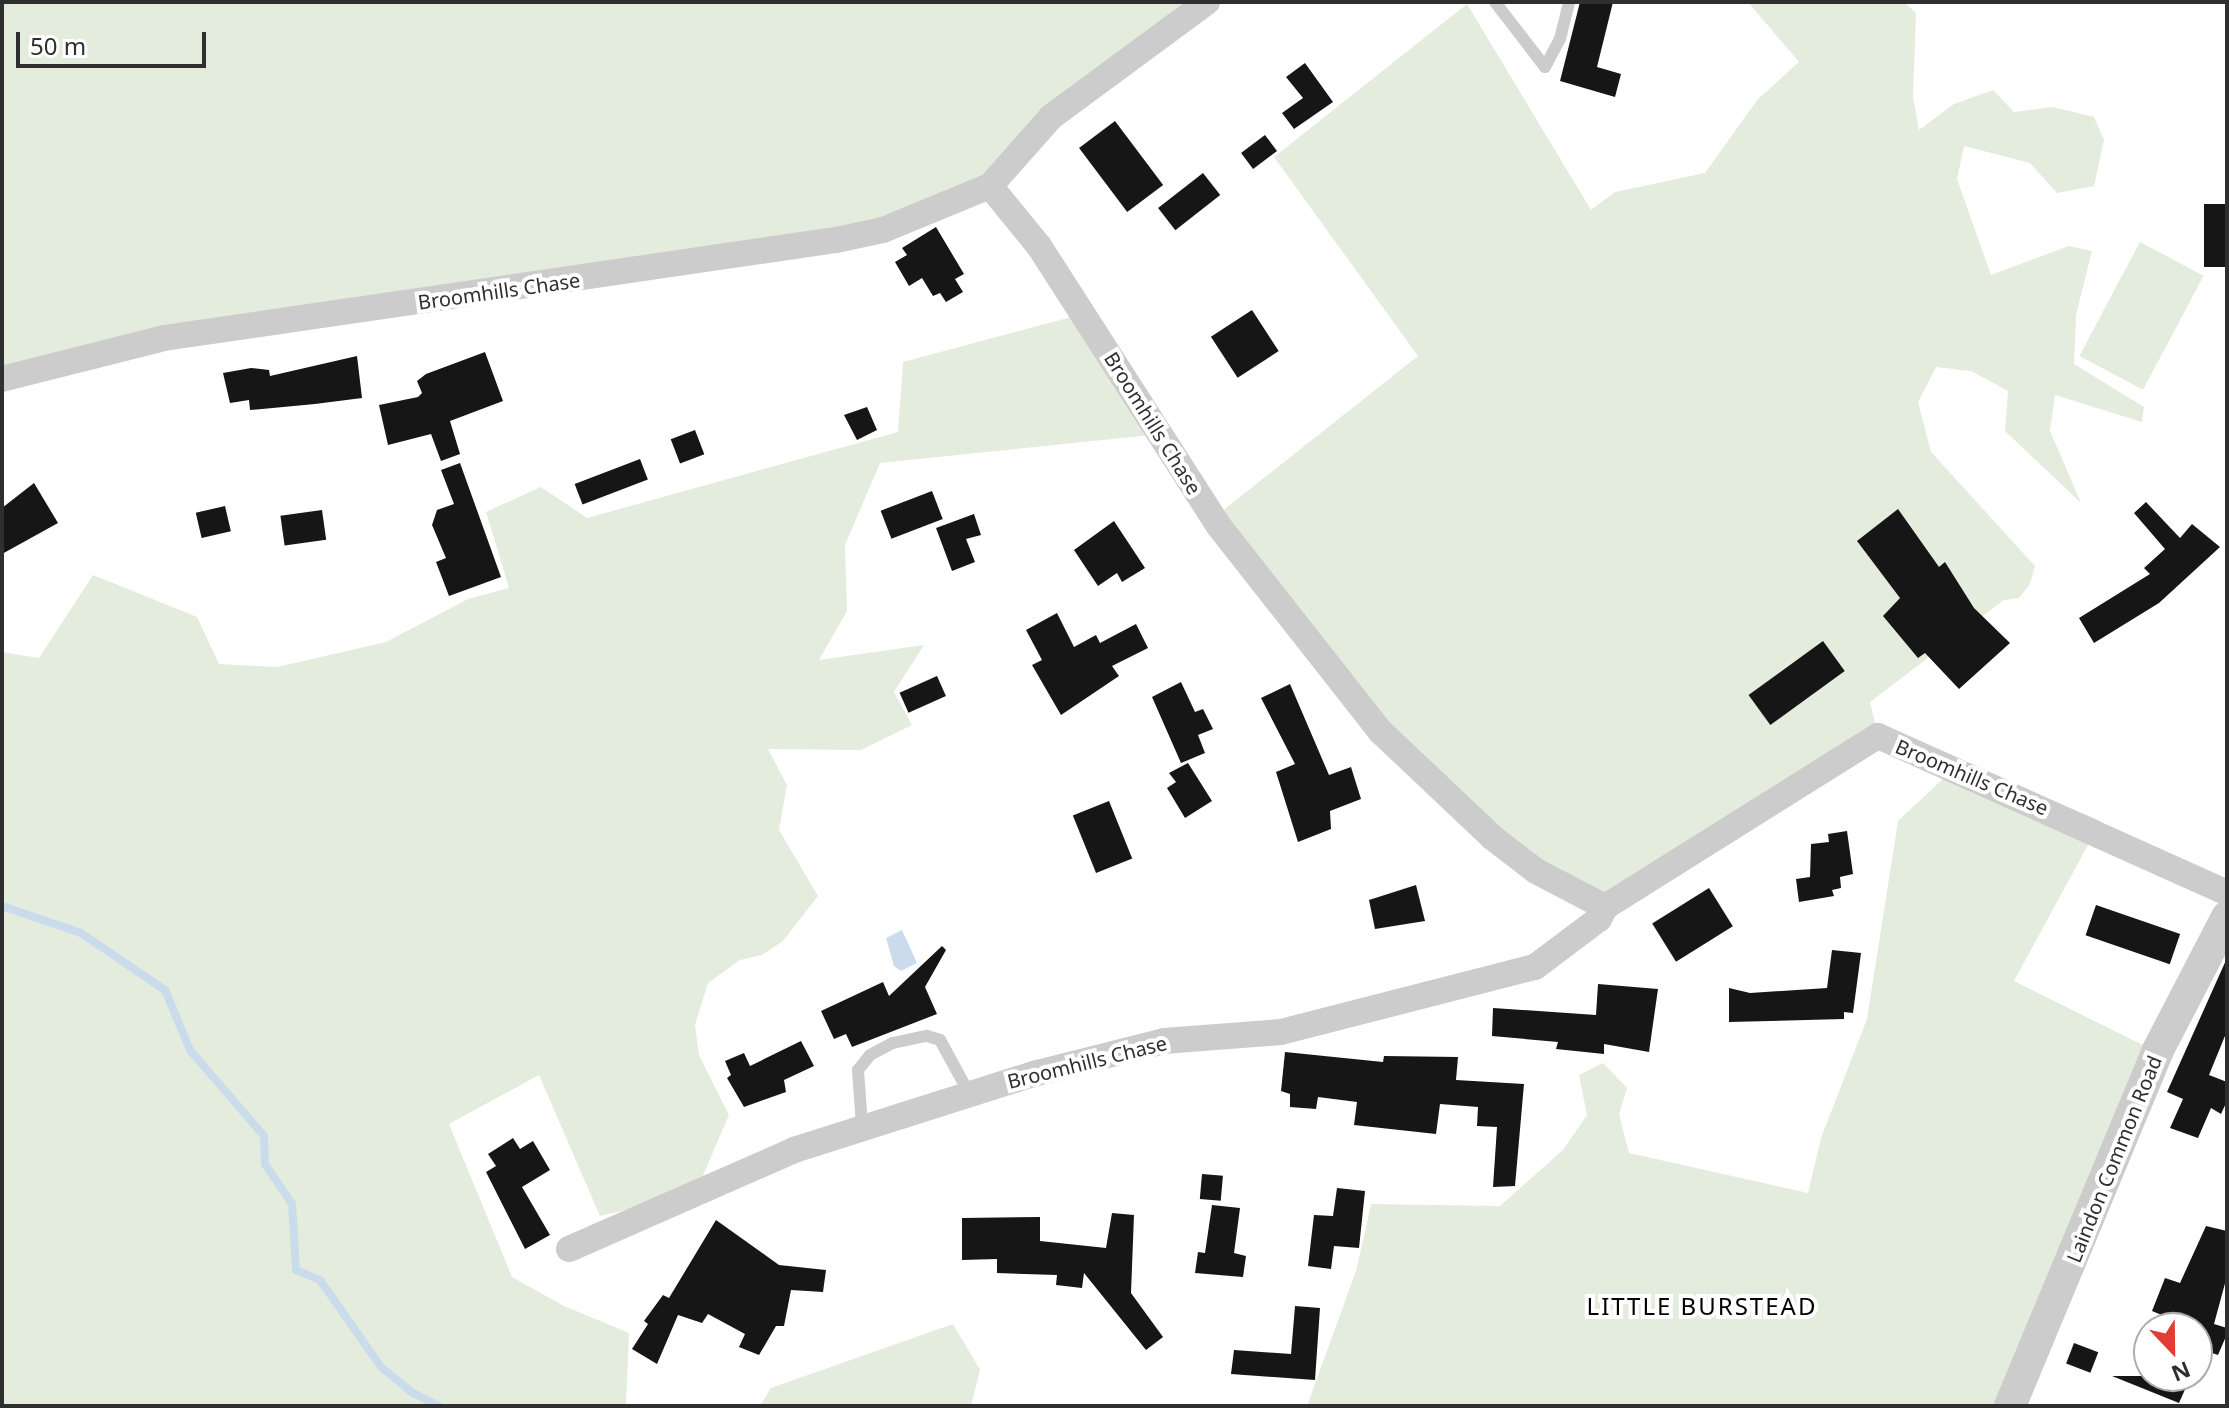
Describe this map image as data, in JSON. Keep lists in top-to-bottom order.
{
  "streets": {
    "street": ["Broomhills Chase", "Laindon Common Road"]
  },
  "districts": ["LITTLE BURSTEAD"],
  "scale_bar": "50 m",
  "north": "bottom"
}
